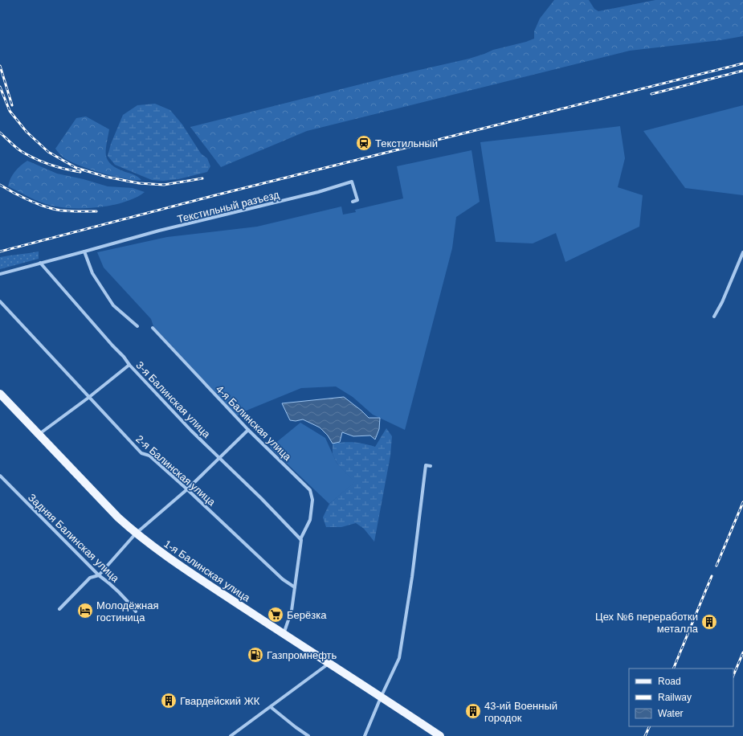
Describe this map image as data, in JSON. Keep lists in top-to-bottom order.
{
  "streets": {
    "main road": ["1-я Балинская улица"],
    "street": [
      "Текстильный разъезд",
      "3-я Балинская улица",
      "4-я Балинская улица",
      "2-я Балинская улица",
      "Задняя Балинская улица"
    ]
  },
  "crossings": [
    ["3-я Балинская улица", "4-я Балинская улица"],
    ["4-я Балинская улица", "2-я Балинская улица"],
    ["4-я Балинская улица", "1-я Балинская улица"]
  ],
  "places": {
    "station": ["Текстильный"],
    "hotel": ["Молодёжная гостиница"],
    "supermarket": ["Берёзка"],
    "building": ["Цех №6 переработки металла", "Гвардейский ЖК", "43-ий Военный городок"],
    "fuel station": ["Газпромнефть"]
  },
  "legend": ["Road", "Railway", "Water"]
}
